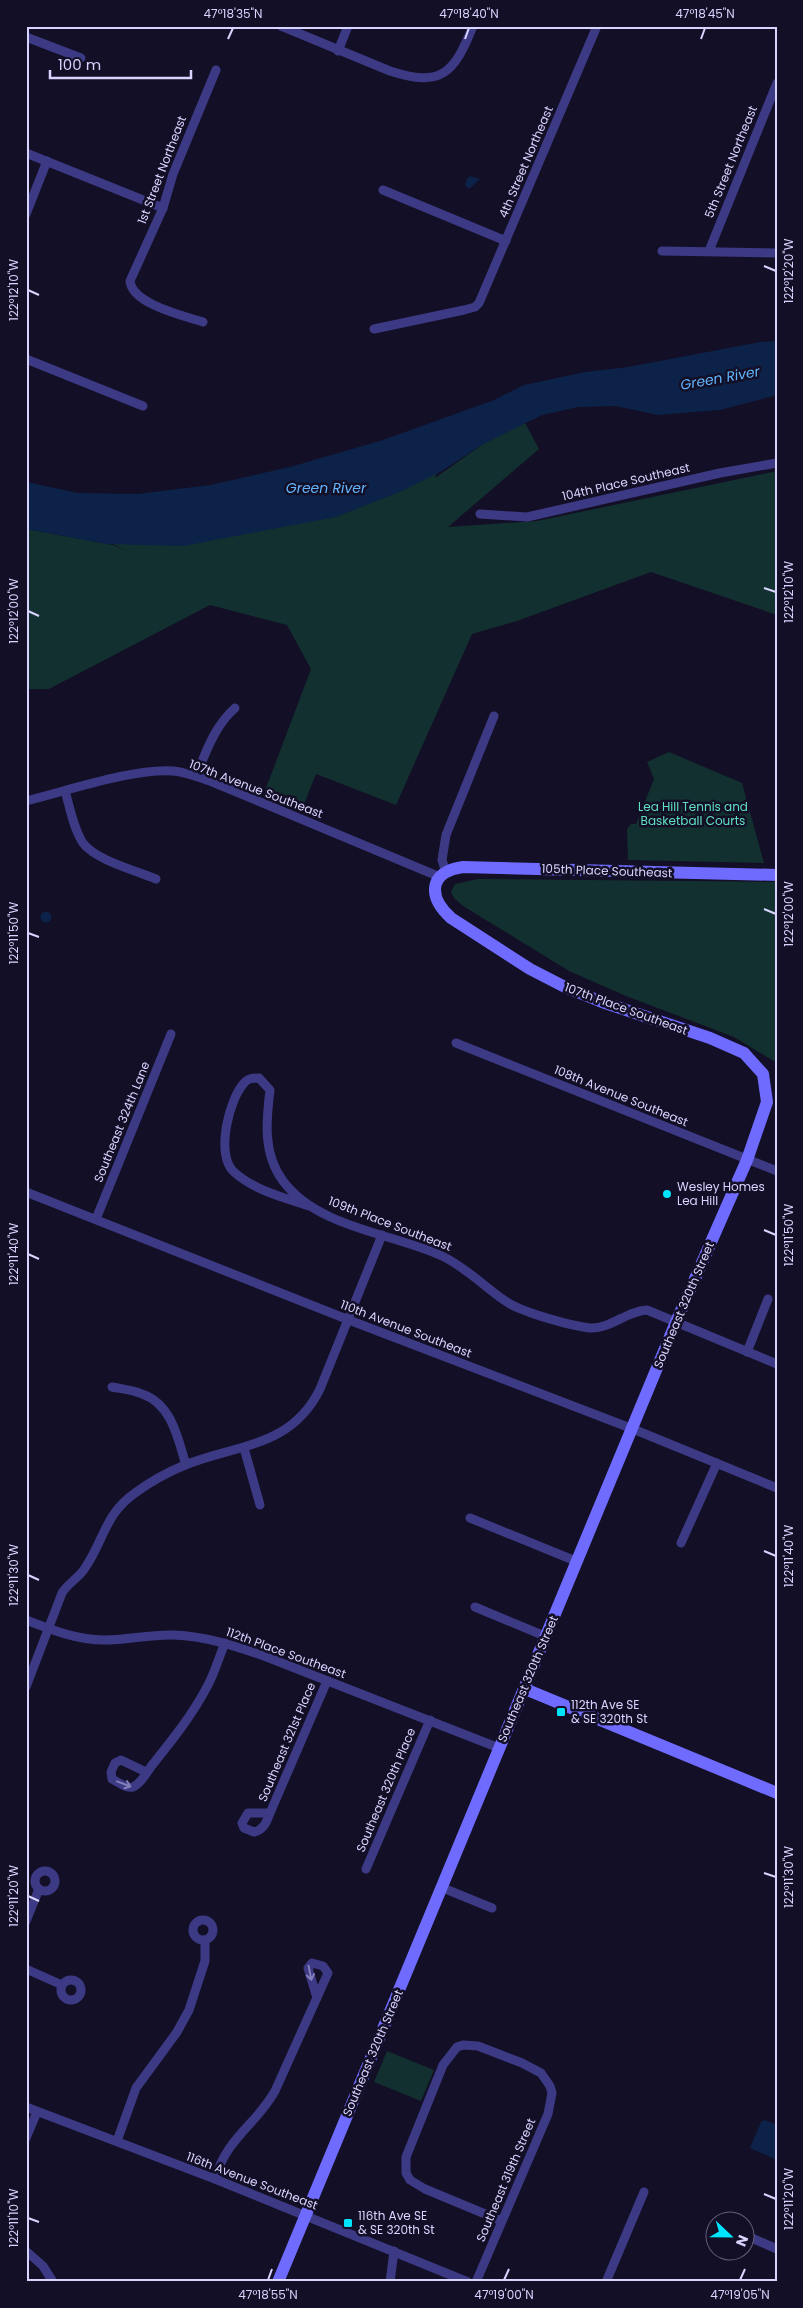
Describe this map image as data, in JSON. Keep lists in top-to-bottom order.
{
  "streets": {
    "street": [
      "4th Street Northeast",
      "5th Street Northeast",
      "1st Street Northeast",
      "104th Place Southeast",
      "107th Avenue Southeast",
      "105th Place Southeast",
      "107th Place Southeast",
      "108th Avenue Southeast",
      "Southeast 324th Lane",
      "109th Place Southeast",
      "Southeast 320th Street",
      "110th Avenue Southeast",
      "112th Place Southeast",
      "Southeast 321st Place",
      "Southeast 320th Place",
      "Southeast 319th Street",
      "116th Avenue Southeast"
    ]
  },
  "crossings": [
    ["107th Avenue Southeast", "105th Place Southeast"],
    ["107th Avenue Southeast", "107th Place Southeast"],
    ["105th Place Southeast", "107th Place Southeast"],
    ["107th Place Southeast", "Southeast 320th Street"],
    ["108th Avenue Southeast", "Southeast 320th Street"],
    ["Southeast 324th Lane", "110th Avenue Southeast"],
    ["109th Place Southeast", "Southeast 320th Street"],
    ["Southeast 320th Street", "110th Avenue Southeast"],
    ["Southeast 320th Street", "112th Place Southeast"],
    ["Southeast 320th Street", "116th Avenue Southeast"],
    ["112th Place Southeast", "Southeast 321st Place"],
    ["112th Place Southeast", "Southeast 320th Place"]
  ],
  "water": ["Green River"],
  "parks": ["Lea Hill Tennis and Basketball Courts"],
  "places": {
    "other": ["Wesley Homes Lea Hill"],
    "transit": ["112th Ave SE & SE 320th St", "116th Ave SE & SE 320th St"]
  },
  "scale_bar": "100 m",
  "north": "right",
  "coordinates": [
    "47°18'35\"N",
    "47°18'40\"N",
    "47°18'45\"N",
    "122°12'20\"W",
    "122°12'10\"W",
    "122°12'00\"W",
    "122°11'50\"W",
    "122°11'40\"W",
    "122°11'30\"W",
    "122°11'20\"W",
    "122°11'10\"W",
    "47°18'55\"N",
    "47°19'00\"N",
    "47°19'05\"N"
  ]
}
